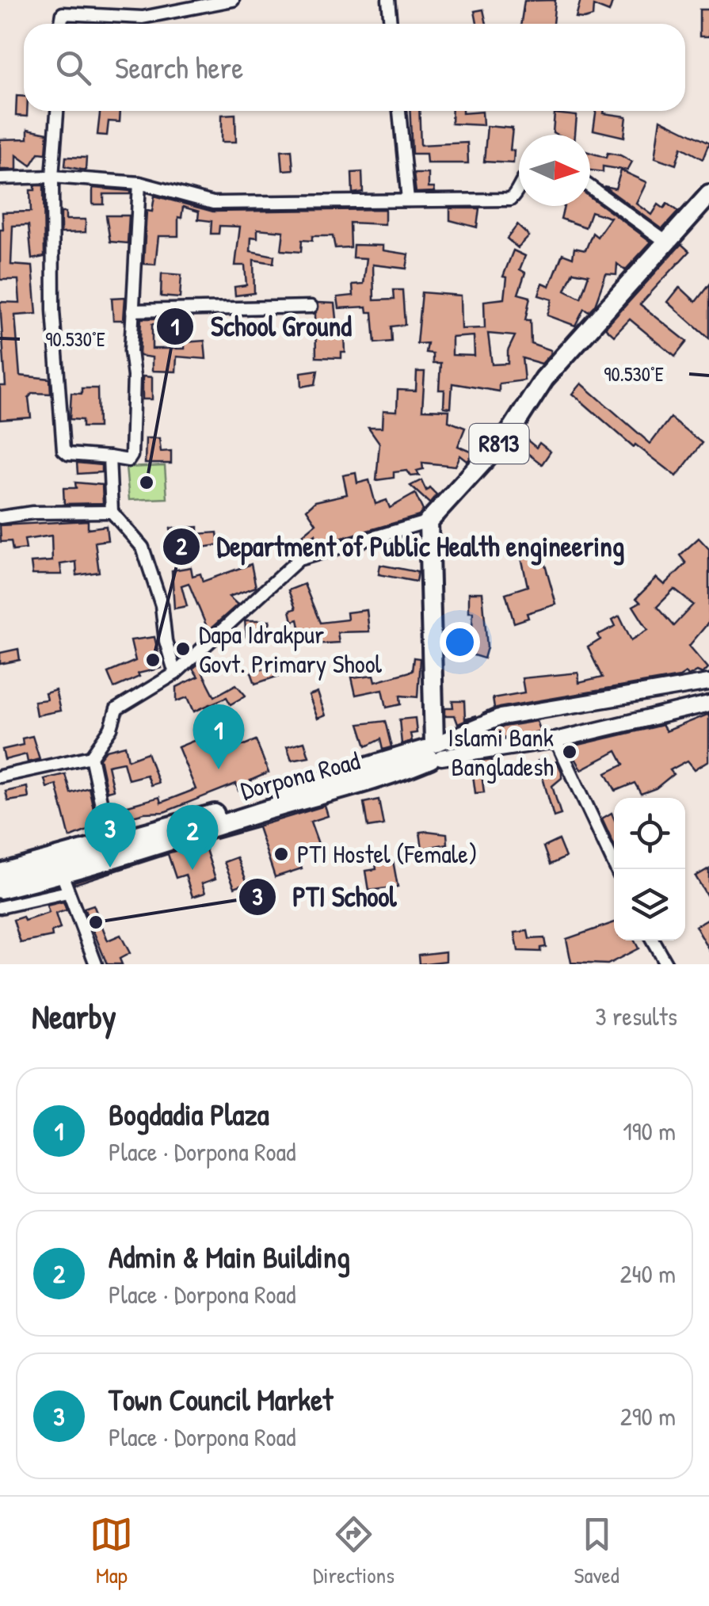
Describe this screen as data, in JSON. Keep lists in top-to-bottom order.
{
  "streets": {
    "main road": ["R813", "Dorpona Road"]
  },
  "places": [
    "School Ground",
    "Dapa Idrakpur Govt. Primary Shool",
    "Department of Public Health engineering",
    "Islami Bank Bangladesh",
    "PTI Hostel (Female)",
    "PTI School"
  ],
  "north": "right",
  "page": {
    "search": "Search here",
    "pins": ["1", "3", "2"],
    "heading": ["Nearby", "3 results"],
    "list": [
      {
        "mark": "1",
        "name": "Bogdadia Plaza",
        "note": "Place · Dorpona Road",
        "value": "190 m"
      },
      {
        "mark": "2",
        "name": "Admin & Main Building",
        "note": "Place · Dorpona Road",
        "value": "240 m"
      },
      {
        "mark": "3",
        "name": "Town Council Market",
        "note": "Place · Dorpona Road",
        "value": "290 m"
      }
    ],
    "nav": ["Map", "Directions", "Saved"]
  },
  "coordinates": ["90.530°E"]
}
